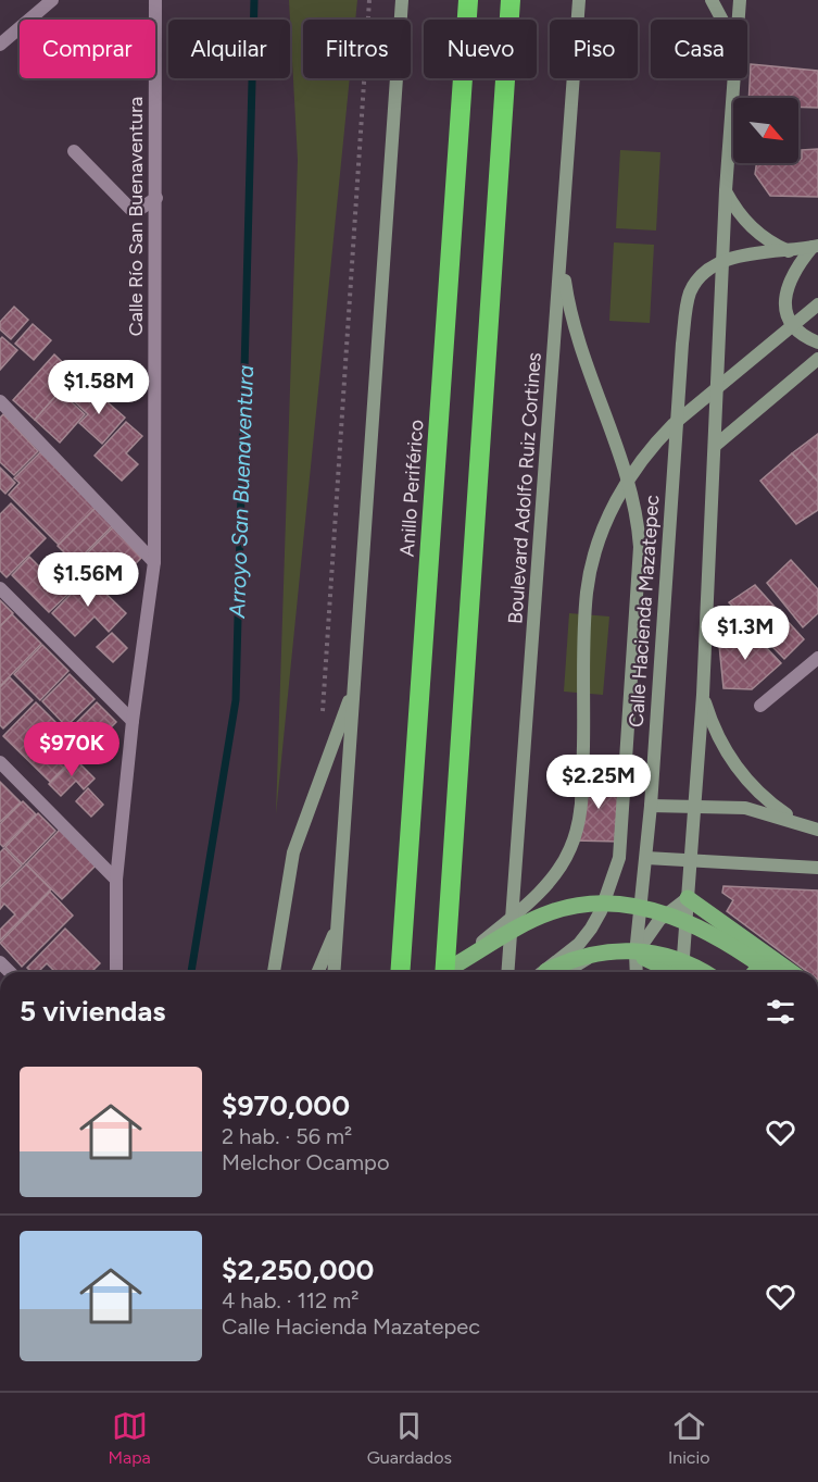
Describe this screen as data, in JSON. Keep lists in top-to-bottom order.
{
  "streets": {
    "highway": ["Anillo Periférico"],
    "main road": ["Boulevard Adolfo Ruiz Cortines", "Calle Hacienda Mazatepec"],
    "street": ["Calle Río San Buenaventura"]
  },
  "water": ["Arroyo San Buenaventura"],
  "north": "bottom right",
  "page": {
    "chip": [
      "Comprar",
      "Alquilar",
      "Filtros",
      "Nuevo",
      "Piso",
      "Casa"
    ],
    "price": [
      "$1.58M",
      "$1.56M",
      "$1.3M",
      "$970K",
      "$2.25M"
    ],
    "heading": "5 viviendas",
    "list": [
      {
        "name": "$970,000",
        "note": "2 hab. · 56 m² · Melchor Ocampo"
      },
      {
        "name": "$2,250,000",
        "note": "4 hab. · 112 m² · Calle Hacienda Mazatepec"
      }
    ],
    "tabs": ["Mapa", "Guardados", "Inicio"]
  }
}
